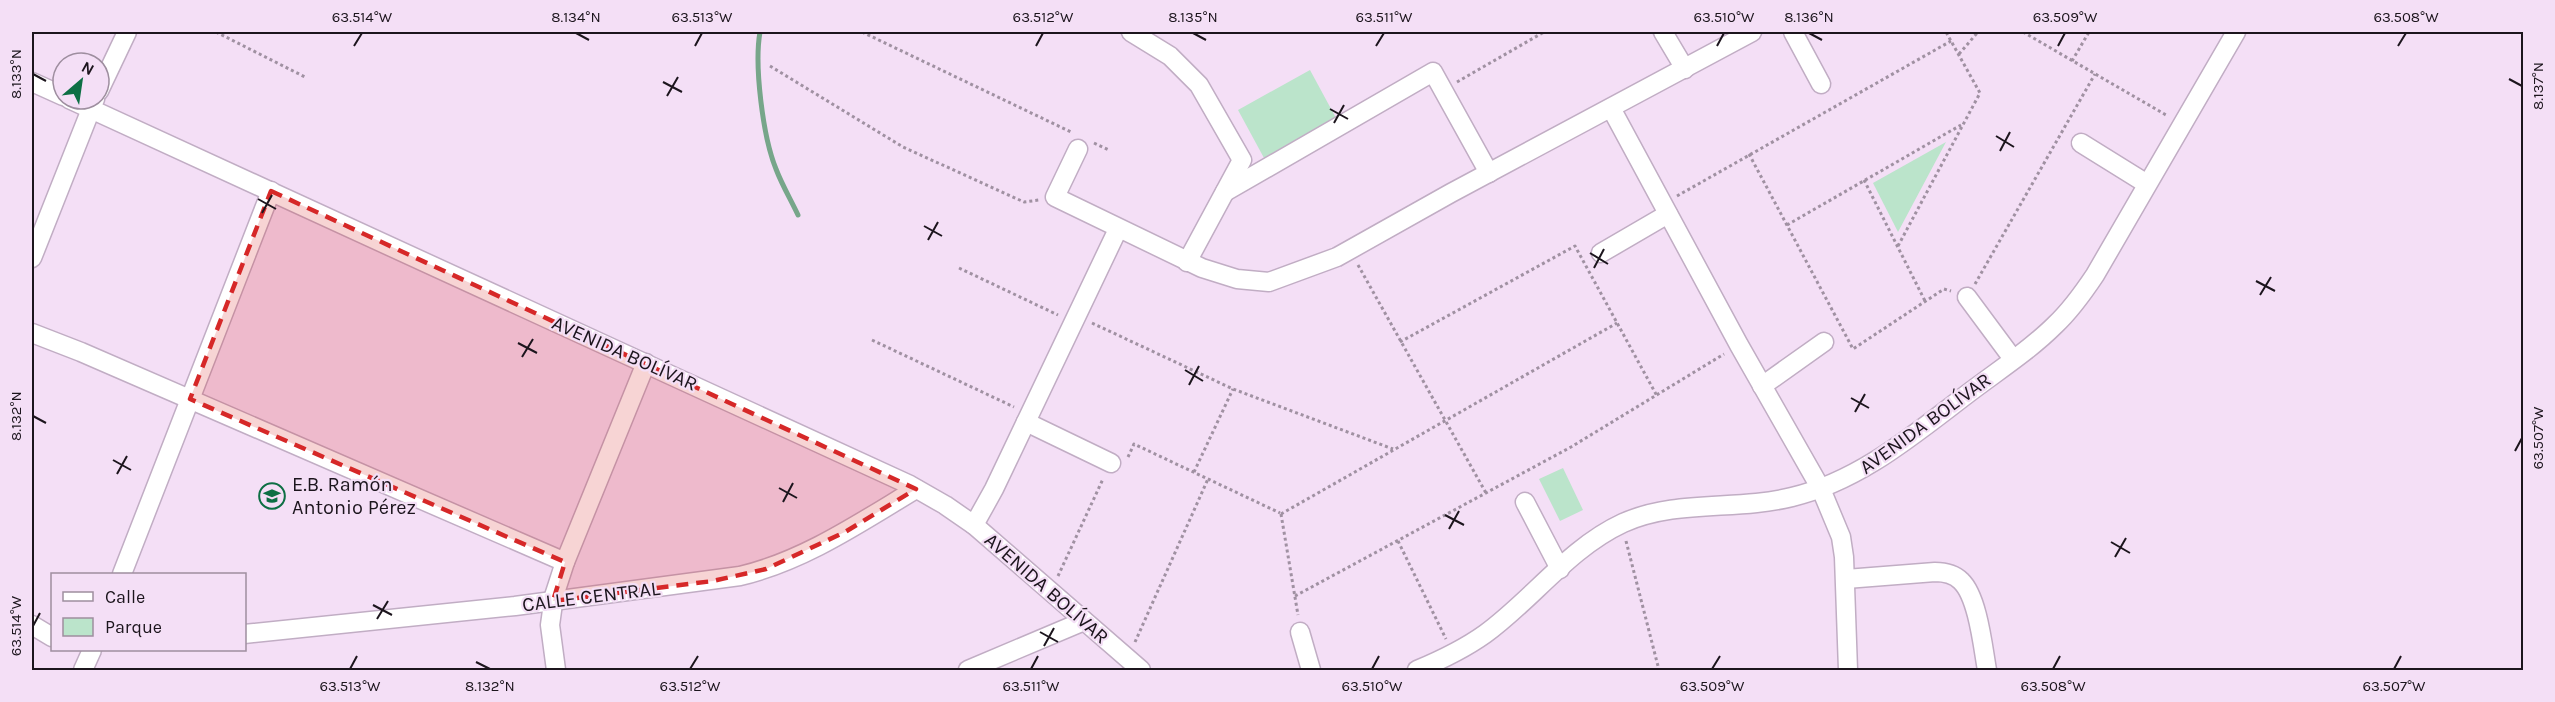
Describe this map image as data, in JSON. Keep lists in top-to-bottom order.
{
  "streets": {
    "street": ["AVENIDA BOLÍVAR", "CALLE CENTRAL"]
  },
  "crossings": [
    ["AVENIDA BOLÍVAR", "CALLE CENTRAL"]
  ],
  "places": {
    "school or university": ["E.B. Ramón Antonio Pérez"]
  },
  "legend": ["Calle", "Parque"],
  "north": "top right",
  "coordinates": [
    "63.514°W",
    "8.134°N",
    "63.513°W",
    "63.512°W",
    "8.135°N",
    "63.511°W",
    "63.510°W",
    "8.136°N",
    "63.509°W",
    "63.508°W",
    "8.133°N",
    "8.137°N",
    "8.132°N",
    "63.507°W"
  ]
}
